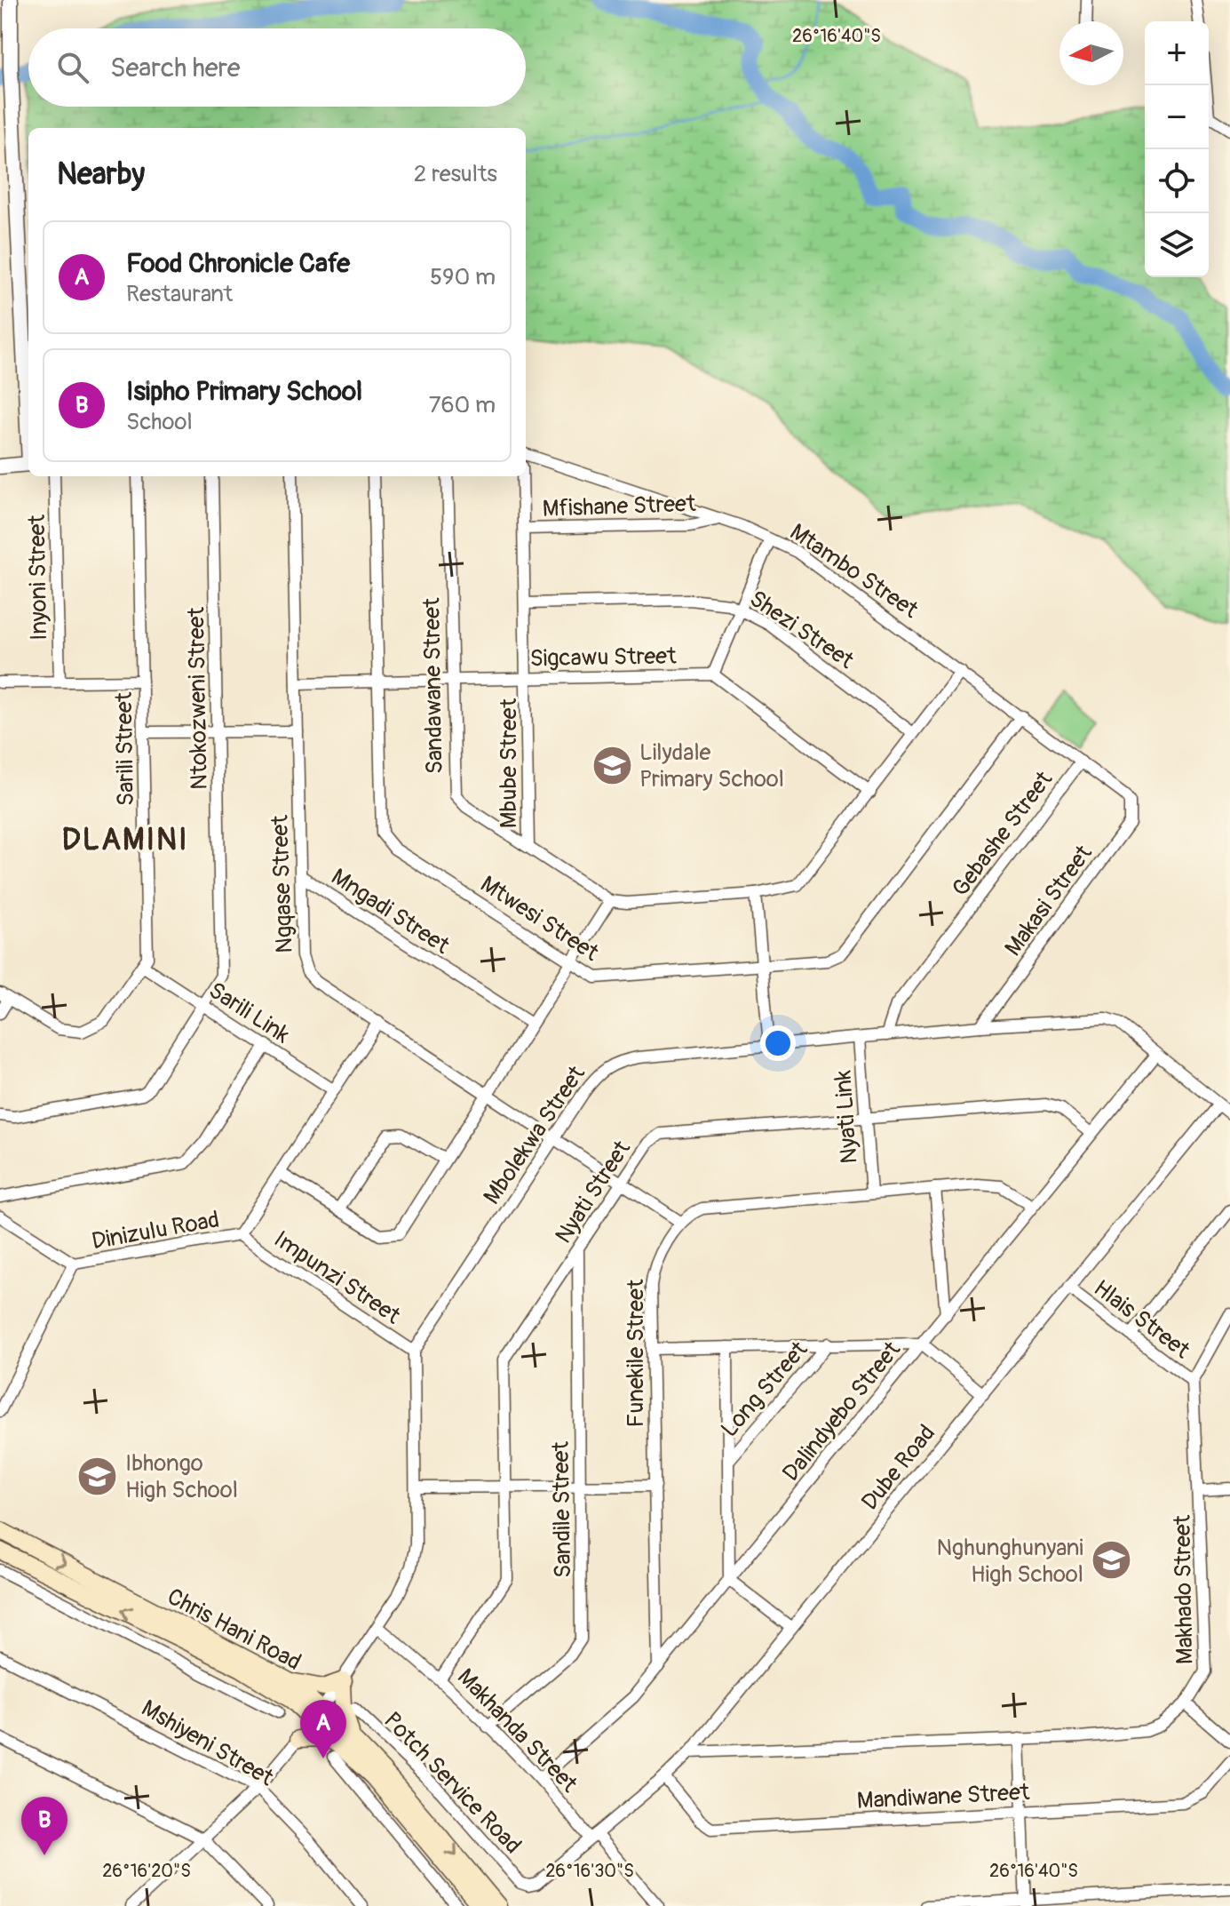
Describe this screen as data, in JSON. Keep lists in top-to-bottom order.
{
  "streets": {
    "main road": ["Chris Hani Road"],
    "street": [
      "Mfishane Street",
      "Mtambo Street",
      "Inyoni Street",
      "Shezi Street",
      "Sigcawu Street",
      "Sandawane Street",
      "Ntokozweni Street",
      "Sarili Street",
      "Mbube Street",
      "Gebashe Street",
      "Ngqase Street",
      "Makasi Street",
      "Mngadi Street",
      "Mtwesi Street",
      "Sarili Link",
      "Nyati Link",
      "Mbolekwa Street",
      "Nyati Street",
      "Dinizulu Road",
      "Impunzi Street",
      "Hlais Street",
      "Funekile Street",
      "Long Street",
      "Dalindyebo Street",
      "Dube Road",
      "Sandile Street",
      "Makhado Street",
      "Makhanda Street",
      "Mshiyeni Street",
      "Potch Service Road",
      "Mandiwane Street"
    ]
  },
  "crossings": [
    ["Mfishane Street", "Mtambo Street"],
    ["Mfishane Street", "Mbube Street"],
    ["Mtambo Street", "Gebashe Street"],
    ["Mtambo Street", "Makasi Street"],
    ["Mtambo Street", "Mtwesi Street"],
    ["Shezi Street", "Mbube Street"],
    ["Sigcawu Street", "Sandawane Street"],
    ["Sigcawu Street", "Mbube Street"],
    ["Sigcawu Street", "Ngqase Street"],
    ["Sigcawu Street", "Mtwesi Street"],
    ["Sandawane Street", "Mbube Street"],
    ["Ntokozweni Street", "Sarili Link"],
    ["Sarili Street", "Sarili Link"],
    ["Gebashe Street", "Mbolekwa Street"],
    ["Ngqase Street", "Mngadi Street"],
    ["Ngqase Street", "Mbolekwa Street"],
    ["Ngqase Street", "Nyati Street"],
    ["Ngqase Street", "Dinizulu Road"],
    ["Ngqase Street", "Funekile Street"],
    ["Makasi Street", "Mbolekwa Street"],
    ["Sarili Link", "Dinizulu Road"],
    ["Nyati Link", "Mbolekwa Street"],
    ["Nyati Link", "Nyati Street"],
    ["Mbolekwa Street", "Impunzi Street"],
    ["Mbolekwa Street", "Dalindyebo Street"],
    ["Mbolekwa Street", "Dube Road"],
    ["Nyati Street", "Dalindyebo Street"],
    ["Nyati Street", "Sandile Street"],
    ["Nyati Street", "Makhanda Street"],
    ["Dinizulu Road", "Impunzi Street"],
    ["Hlais Street", "Dube Road"],
    ["Hlais Street", "Makhado Street"],
    ["Funekile Street", "Long Street"],
    ["Funekile Street", "Dalindyebo Street"],
    ["Long Street", "Dalindyebo Street"],
    ["Dalindyebo Street", "Makhanda Street"],
    ["Dube Road", "Makhado Street"],
    ["Dube Road", "Makhanda Street"],
    ["Dube Road", "Potch Service Road"],
    ["Dube Road", "Mandiwane Street"],
    ["Sandile Street", "Makhanda Street"],
    ["Makhanda Street", "Potch Service Road"]
  ],
  "districts": ["DLAMINI"],
  "places": {
    "school or university": ["Lilydale Primary School", "Ibhongo High School", "Nghunghunyani High School"]
  },
  "north": "left",
  "page": {
    "map_buttons": ["+", "−"],
    "search": "Search here",
    "heading": ["Nearby", "2 results"],
    "list": [
      {
        "mark": "A",
        "name": "Food Chronicle Cafe",
        "note": "Restaurant",
        "value": "590 m"
      },
      {
        "mark": "B",
        "name": "Isipho Primary School",
        "note": "School",
        "value": "760 m"
      }
    ],
    "pins": ["A", "B"]
  },
  "coordinates": ["26°16'40\"S", "26°16'20\"S", "26°16'30\"S"]
}
